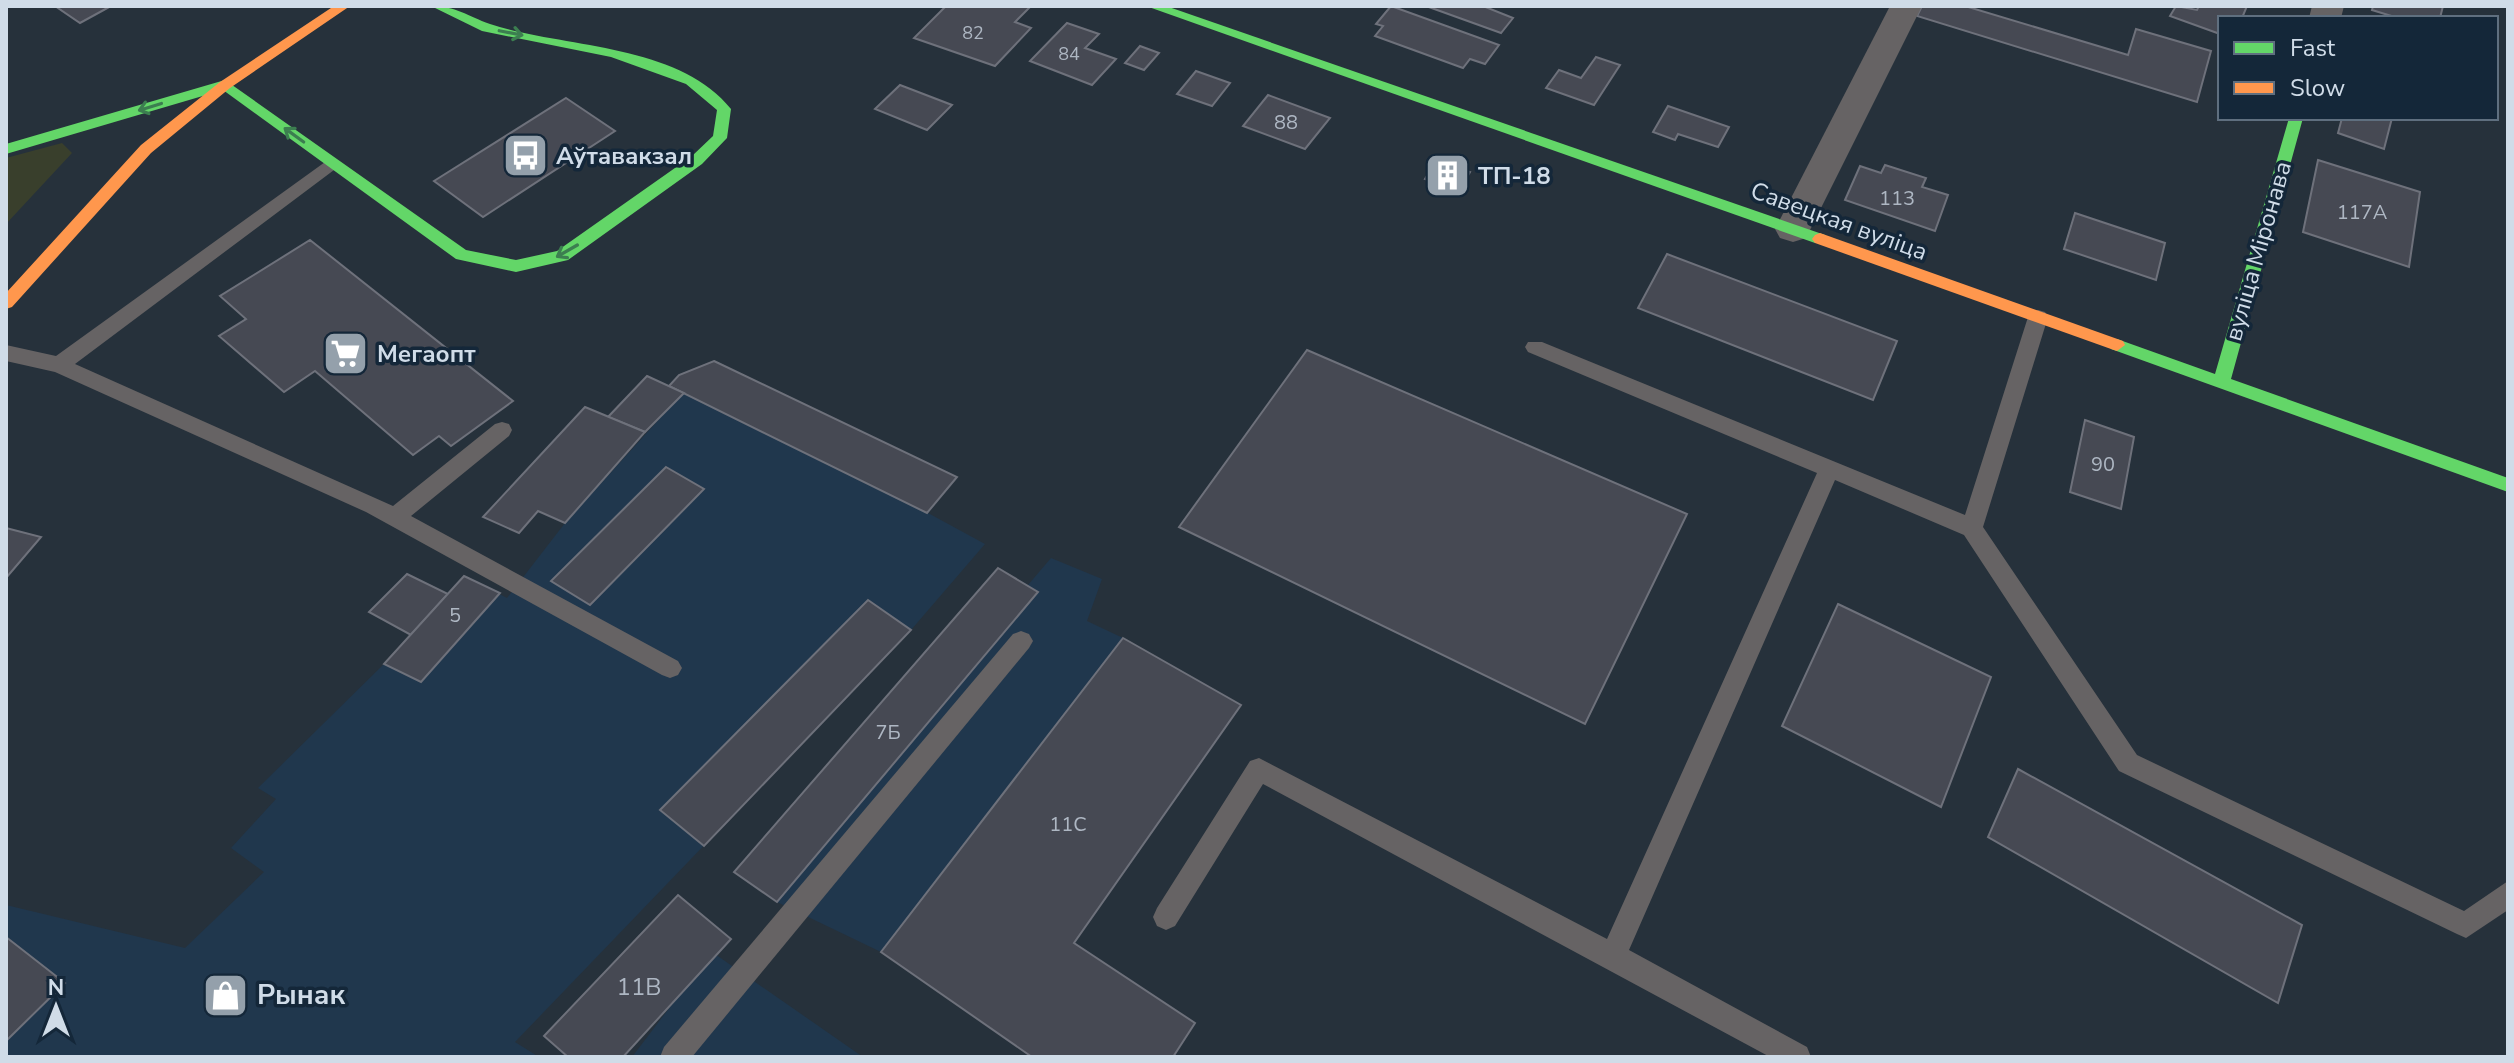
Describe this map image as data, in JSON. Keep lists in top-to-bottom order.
{
  "streets": {
    "main road": ["Савецкая вуліца", "вуліца Міронава"]
  },
  "crossings": [
    ["Савецкая вуліца", "вуліца Міронава"]
  ],
  "places": {
    "bus stop": ["Аўтавакзал"],
    "building": ["ТП-18"],
    "supermarket": ["Мегаопт"],
    "shop": ["Рынак"]
  },
  "house_numbers": [
    "82",
    "84",
    "88",
    "113",
    "117А",
    "90",
    "5",
    "7Б",
    "11С",
    "11В"
  ],
  "legend": ["Fast", "Slow"],
  "north": "top"
}
